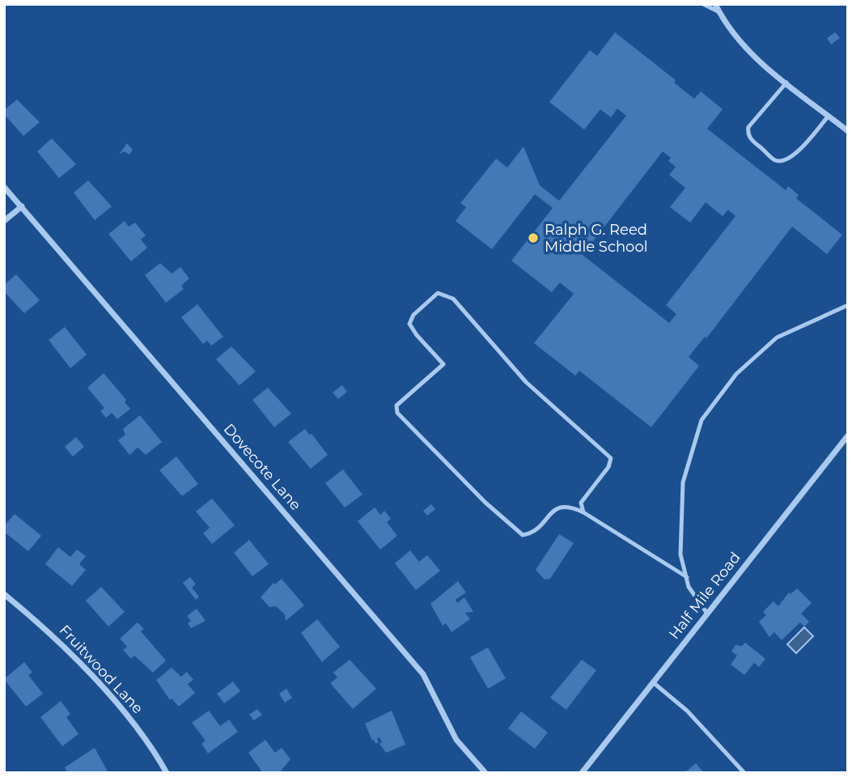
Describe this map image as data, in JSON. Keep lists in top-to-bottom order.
{
  "streets": {
    "street": ["Dovecote Lane", "Half Mile Road", "Fruitwood Lane"]
  },
  "places": ["Ralph G. Reed Middle School"]
}
